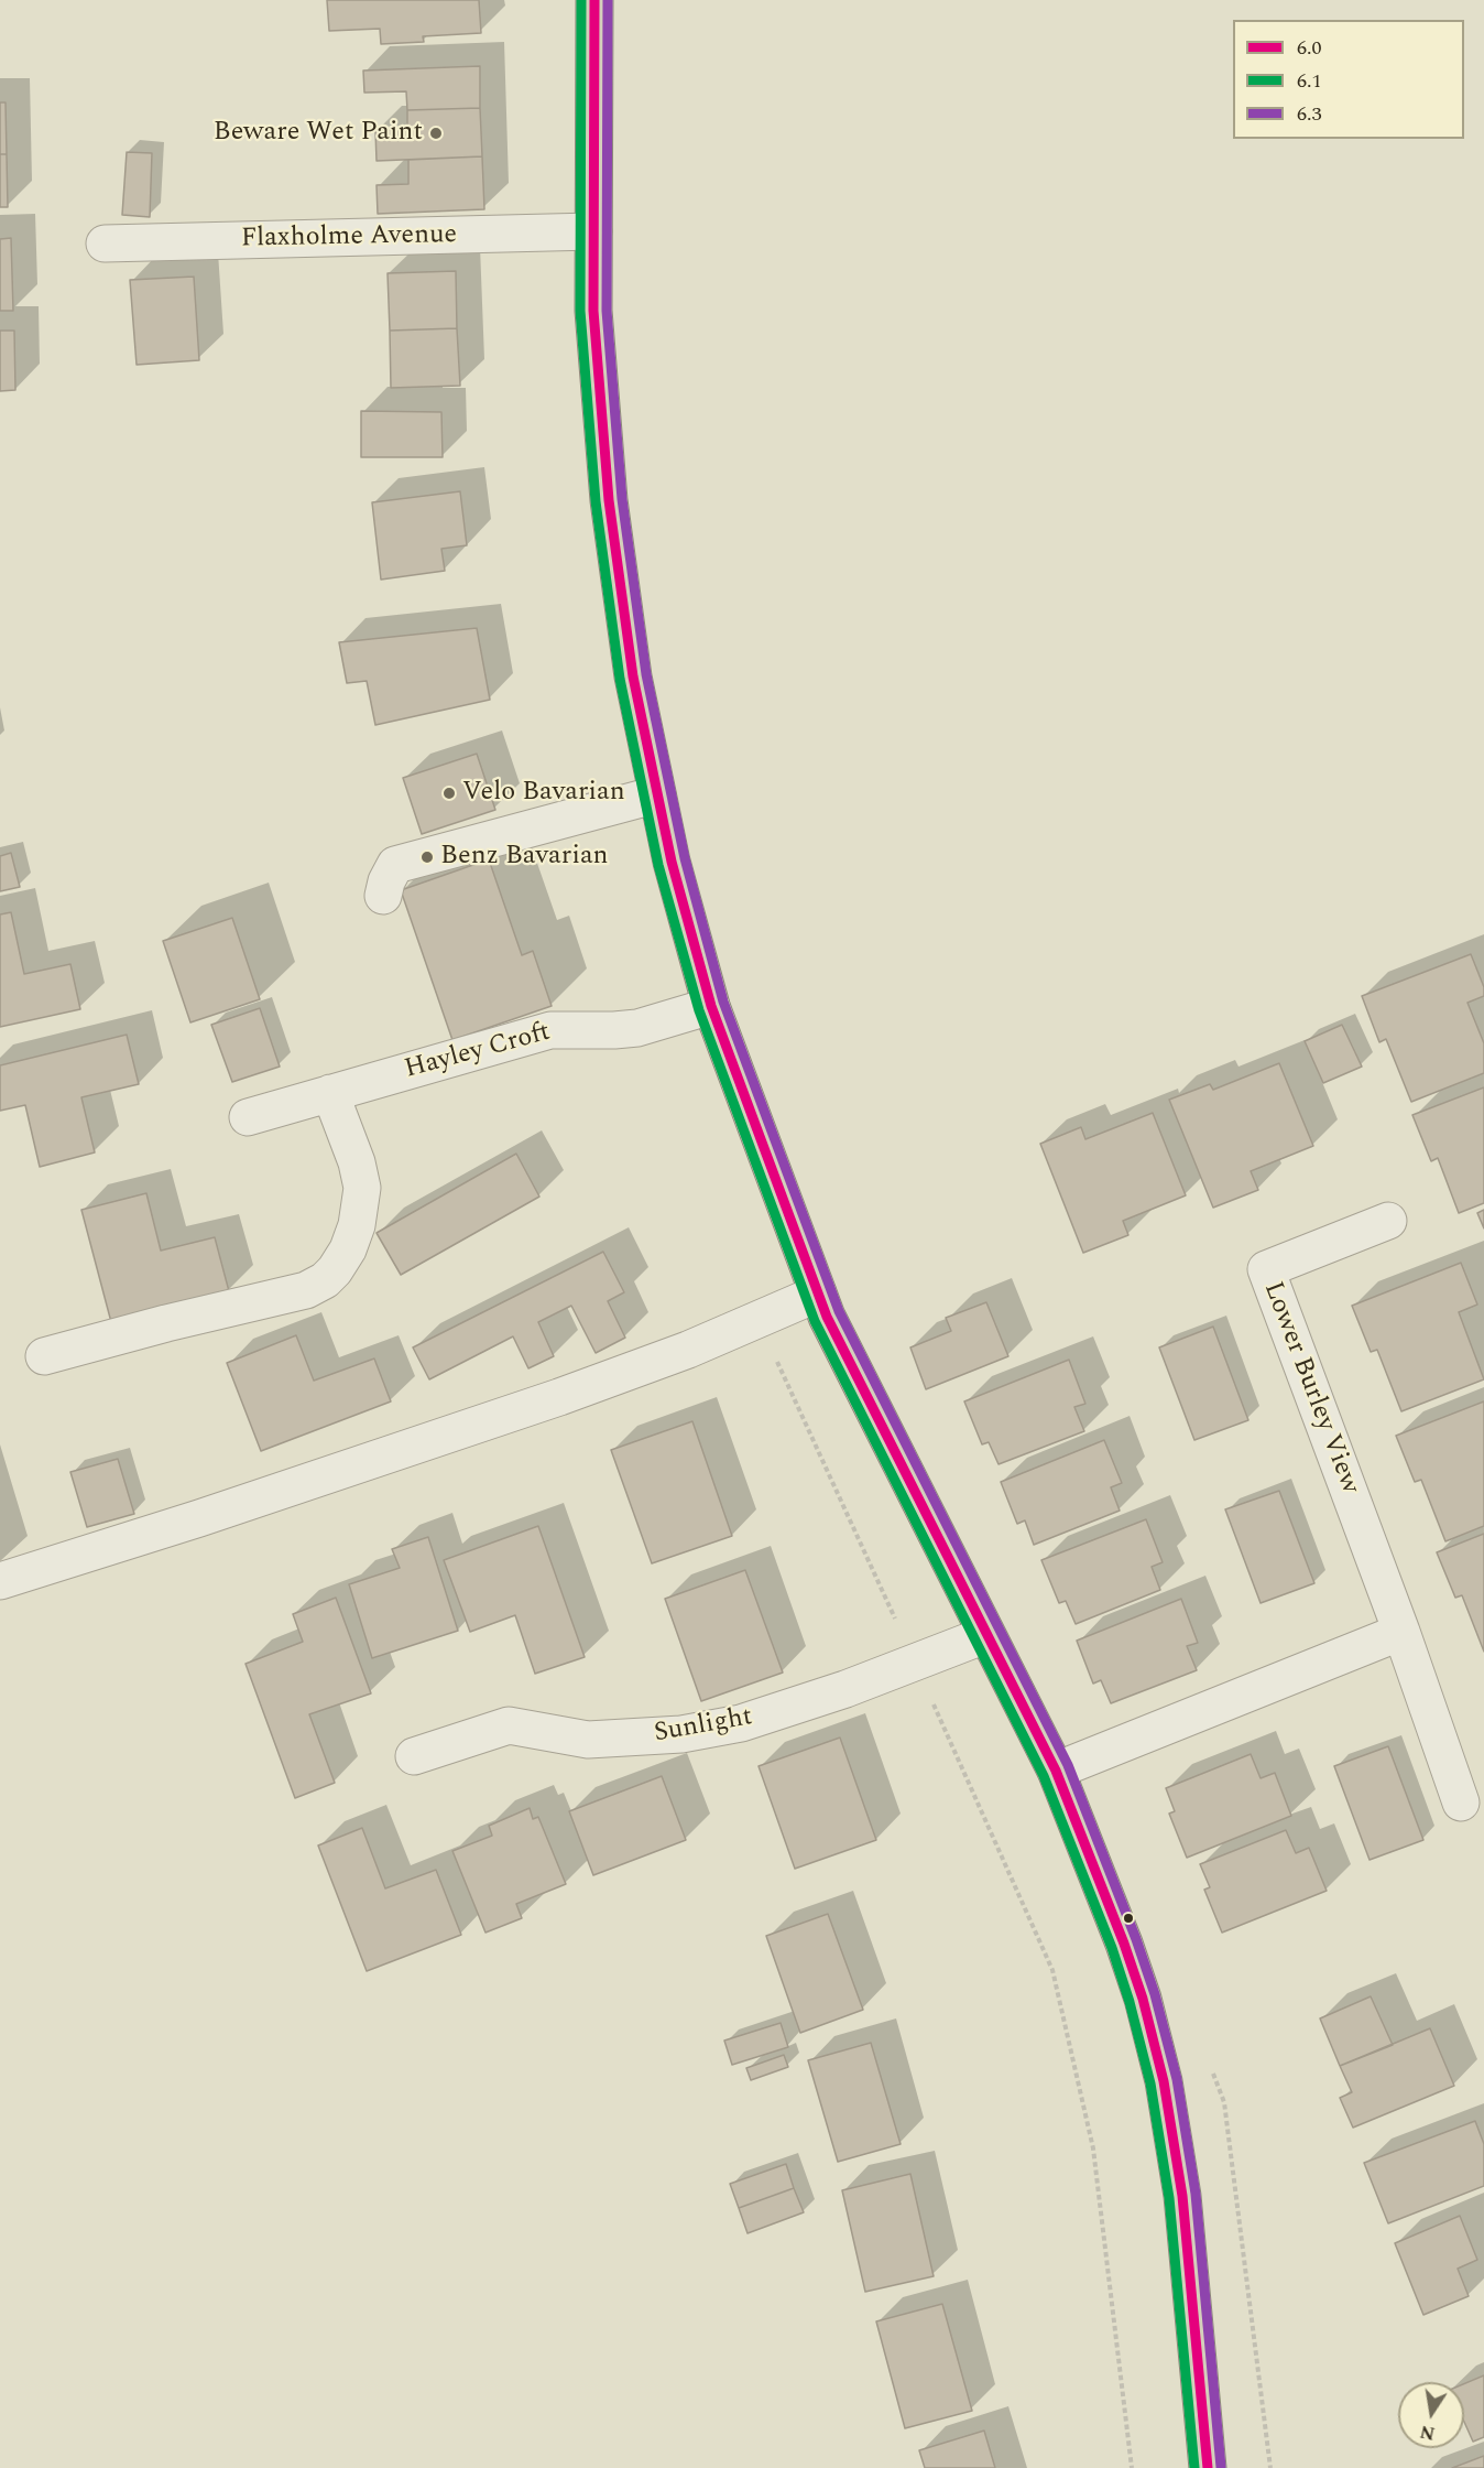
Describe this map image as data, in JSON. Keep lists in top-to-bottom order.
{
  "streets": {
    "street": [
      "Flaxholme Avenue",
      "Hayley Croft",
      "Lower Burley View",
      "Sunlight"
    ]
  },
  "places": ["Beware Wet Paint", "Velo Bavarian", "Benz Bavarian"],
  "lines": ["transit line 6.0", "transit line 6.1", "transit line 6.3"],
  "legend": ["6.0", "6.1", "6.3"],
  "north": "bottom"
}
